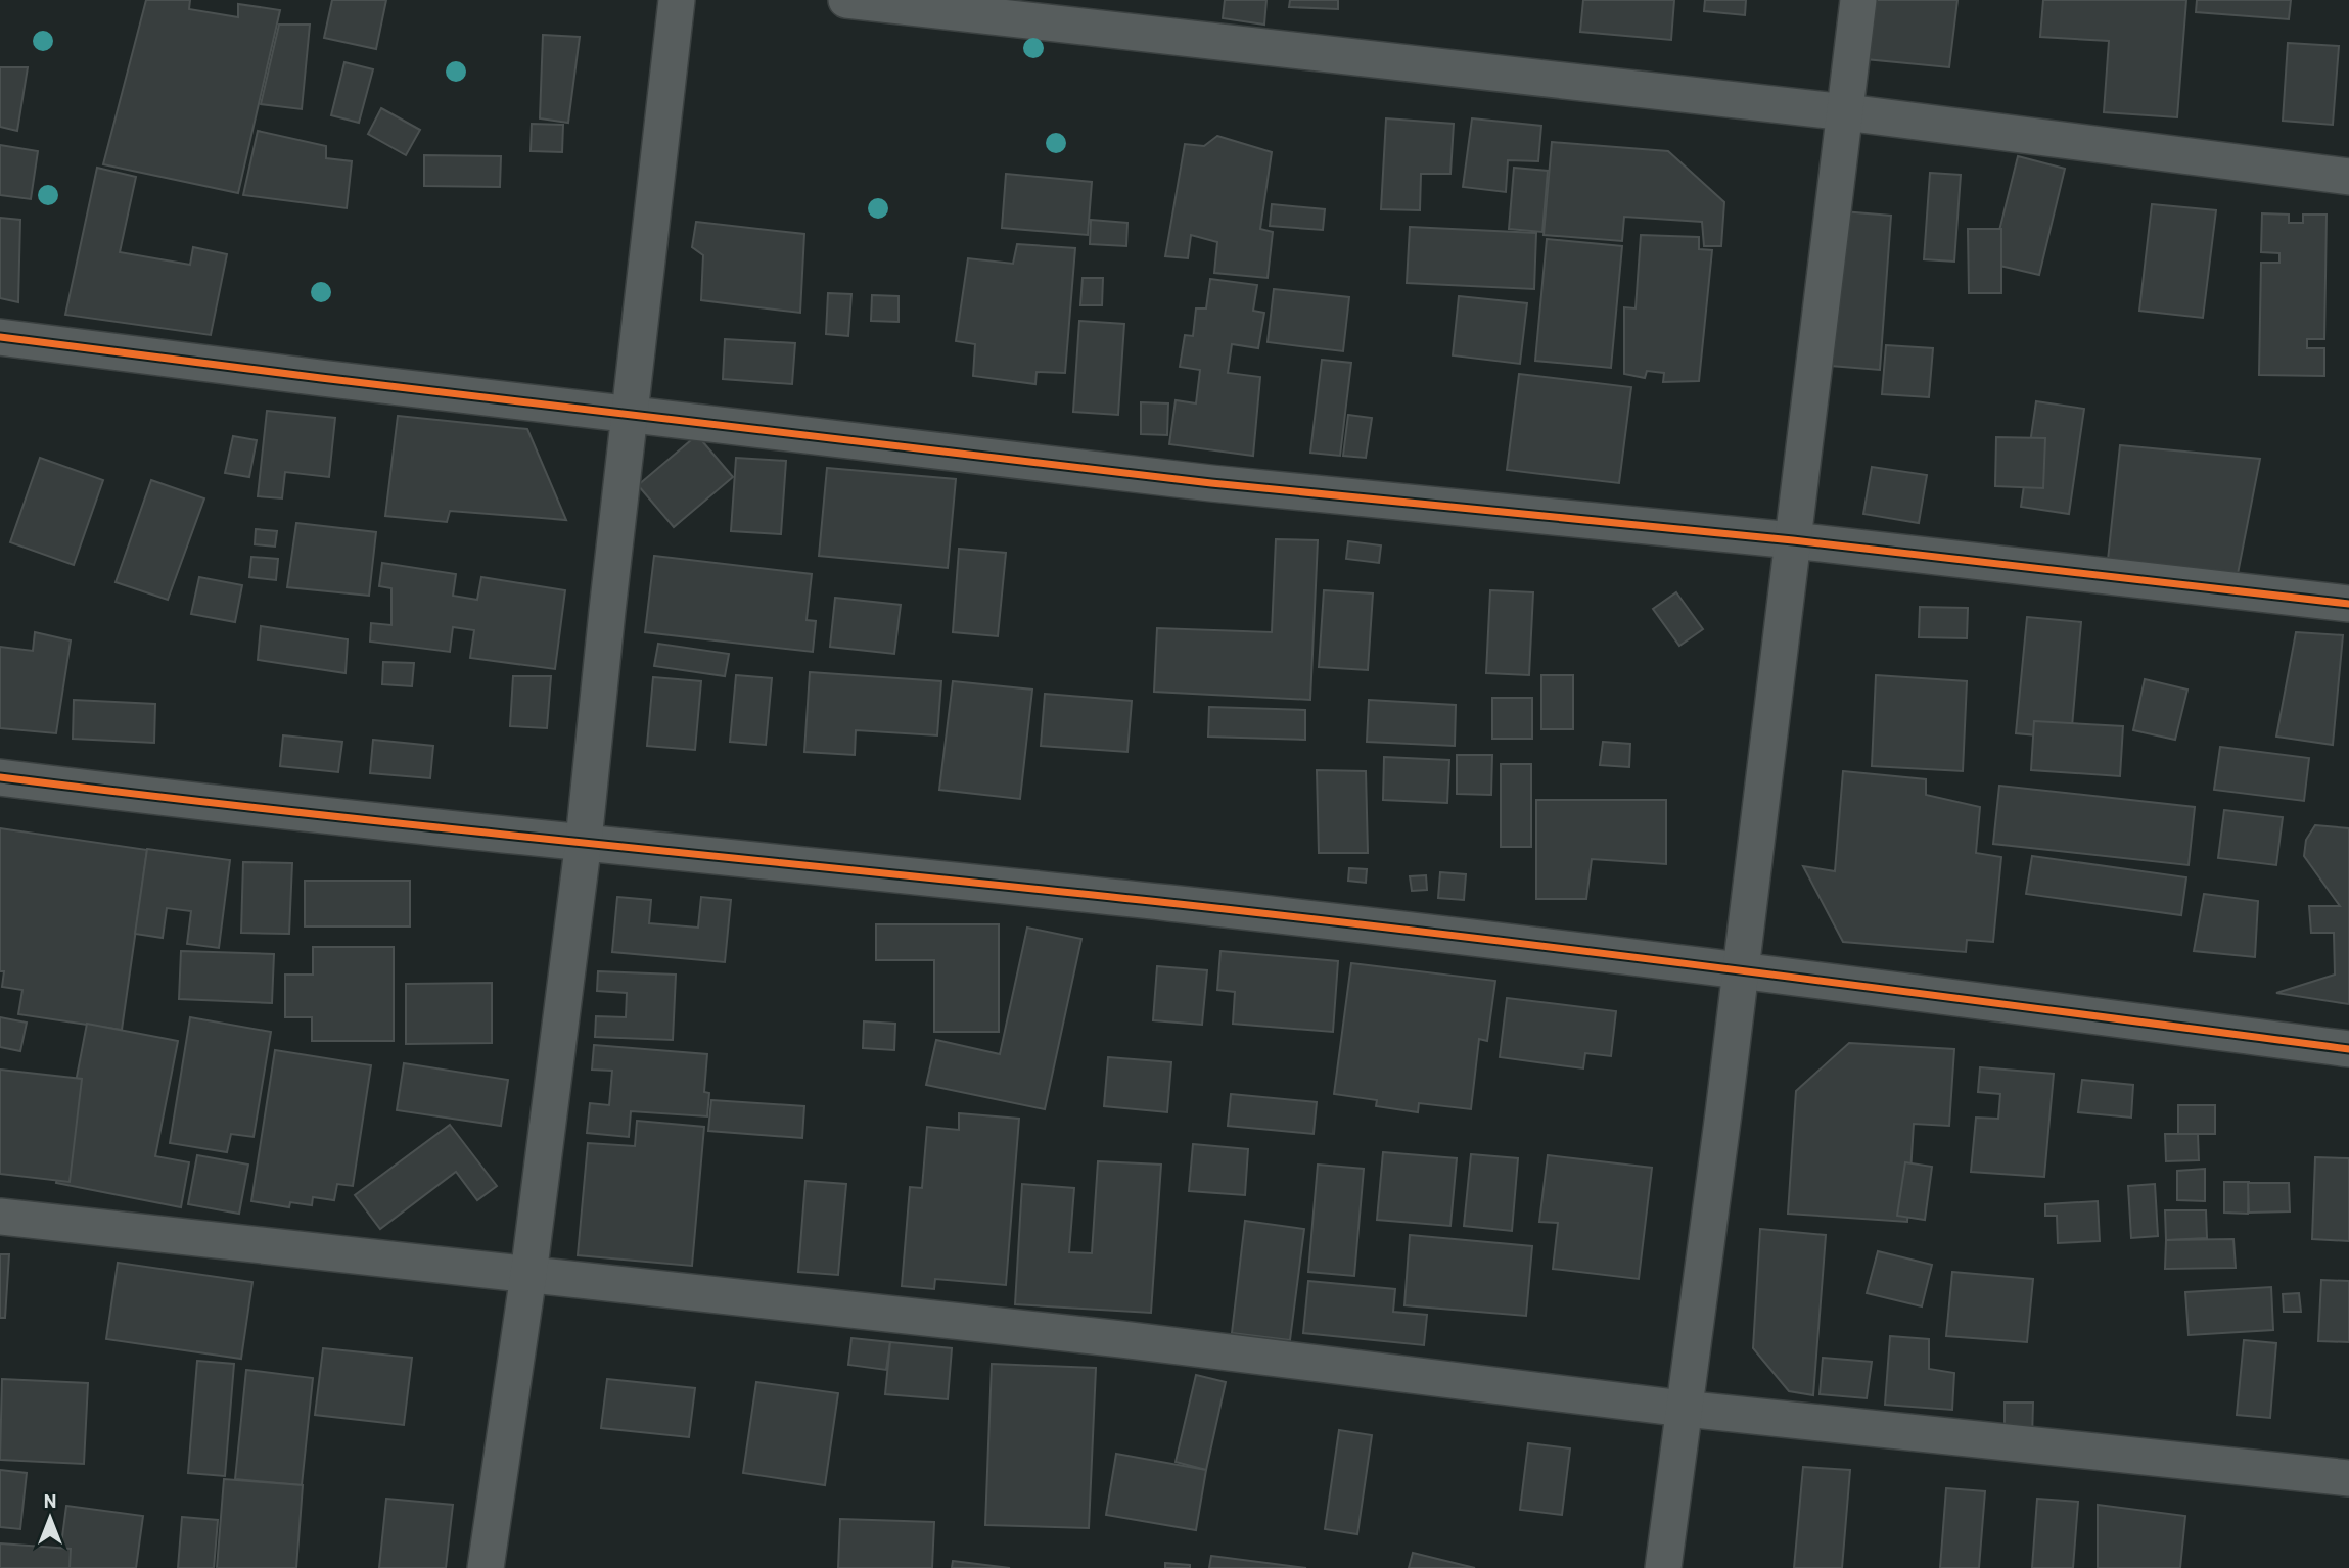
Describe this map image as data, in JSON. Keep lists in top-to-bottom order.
{
  "north": "top"
}
